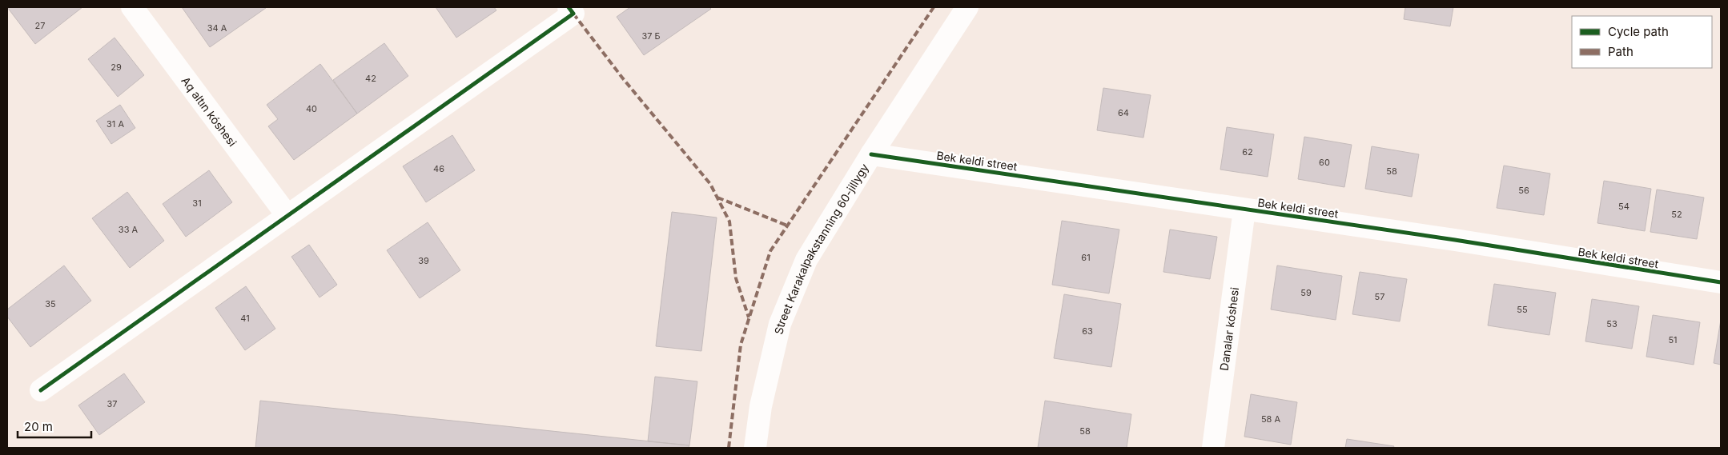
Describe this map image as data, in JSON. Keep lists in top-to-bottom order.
{
  "streets": {
    "street": [
      "Aq altın kóshesi",
      "Bek keldi street",
      "Street Karakalpakstanning 60-jillygy",
      "Danalar kóshesi"
    ]
  },
  "crossings": [
    ["Bek keldi street", "Street Karakalpakstanning 60-jillygy"],
    ["Bek keldi street", "Danalar kóshesi"]
  ],
  "house_numbers": [
    "27",
    "34 А",
    "37 Б",
    "29",
    "42",
    "40",
    "64",
    "31 А",
    "62",
    "60",
    "46",
    "58",
    "56",
    "31",
    "54",
    "52",
    "33 А",
    "61",
    "39",
    "59",
    "57",
    "35",
    "55",
    "41",
    "53",
    "63",
    "51",
    "37",
    "58 А",
    "58"
  ],
  "legend": ["Cycle path", "Path"],
  "scale_bar": "20 m"
}
